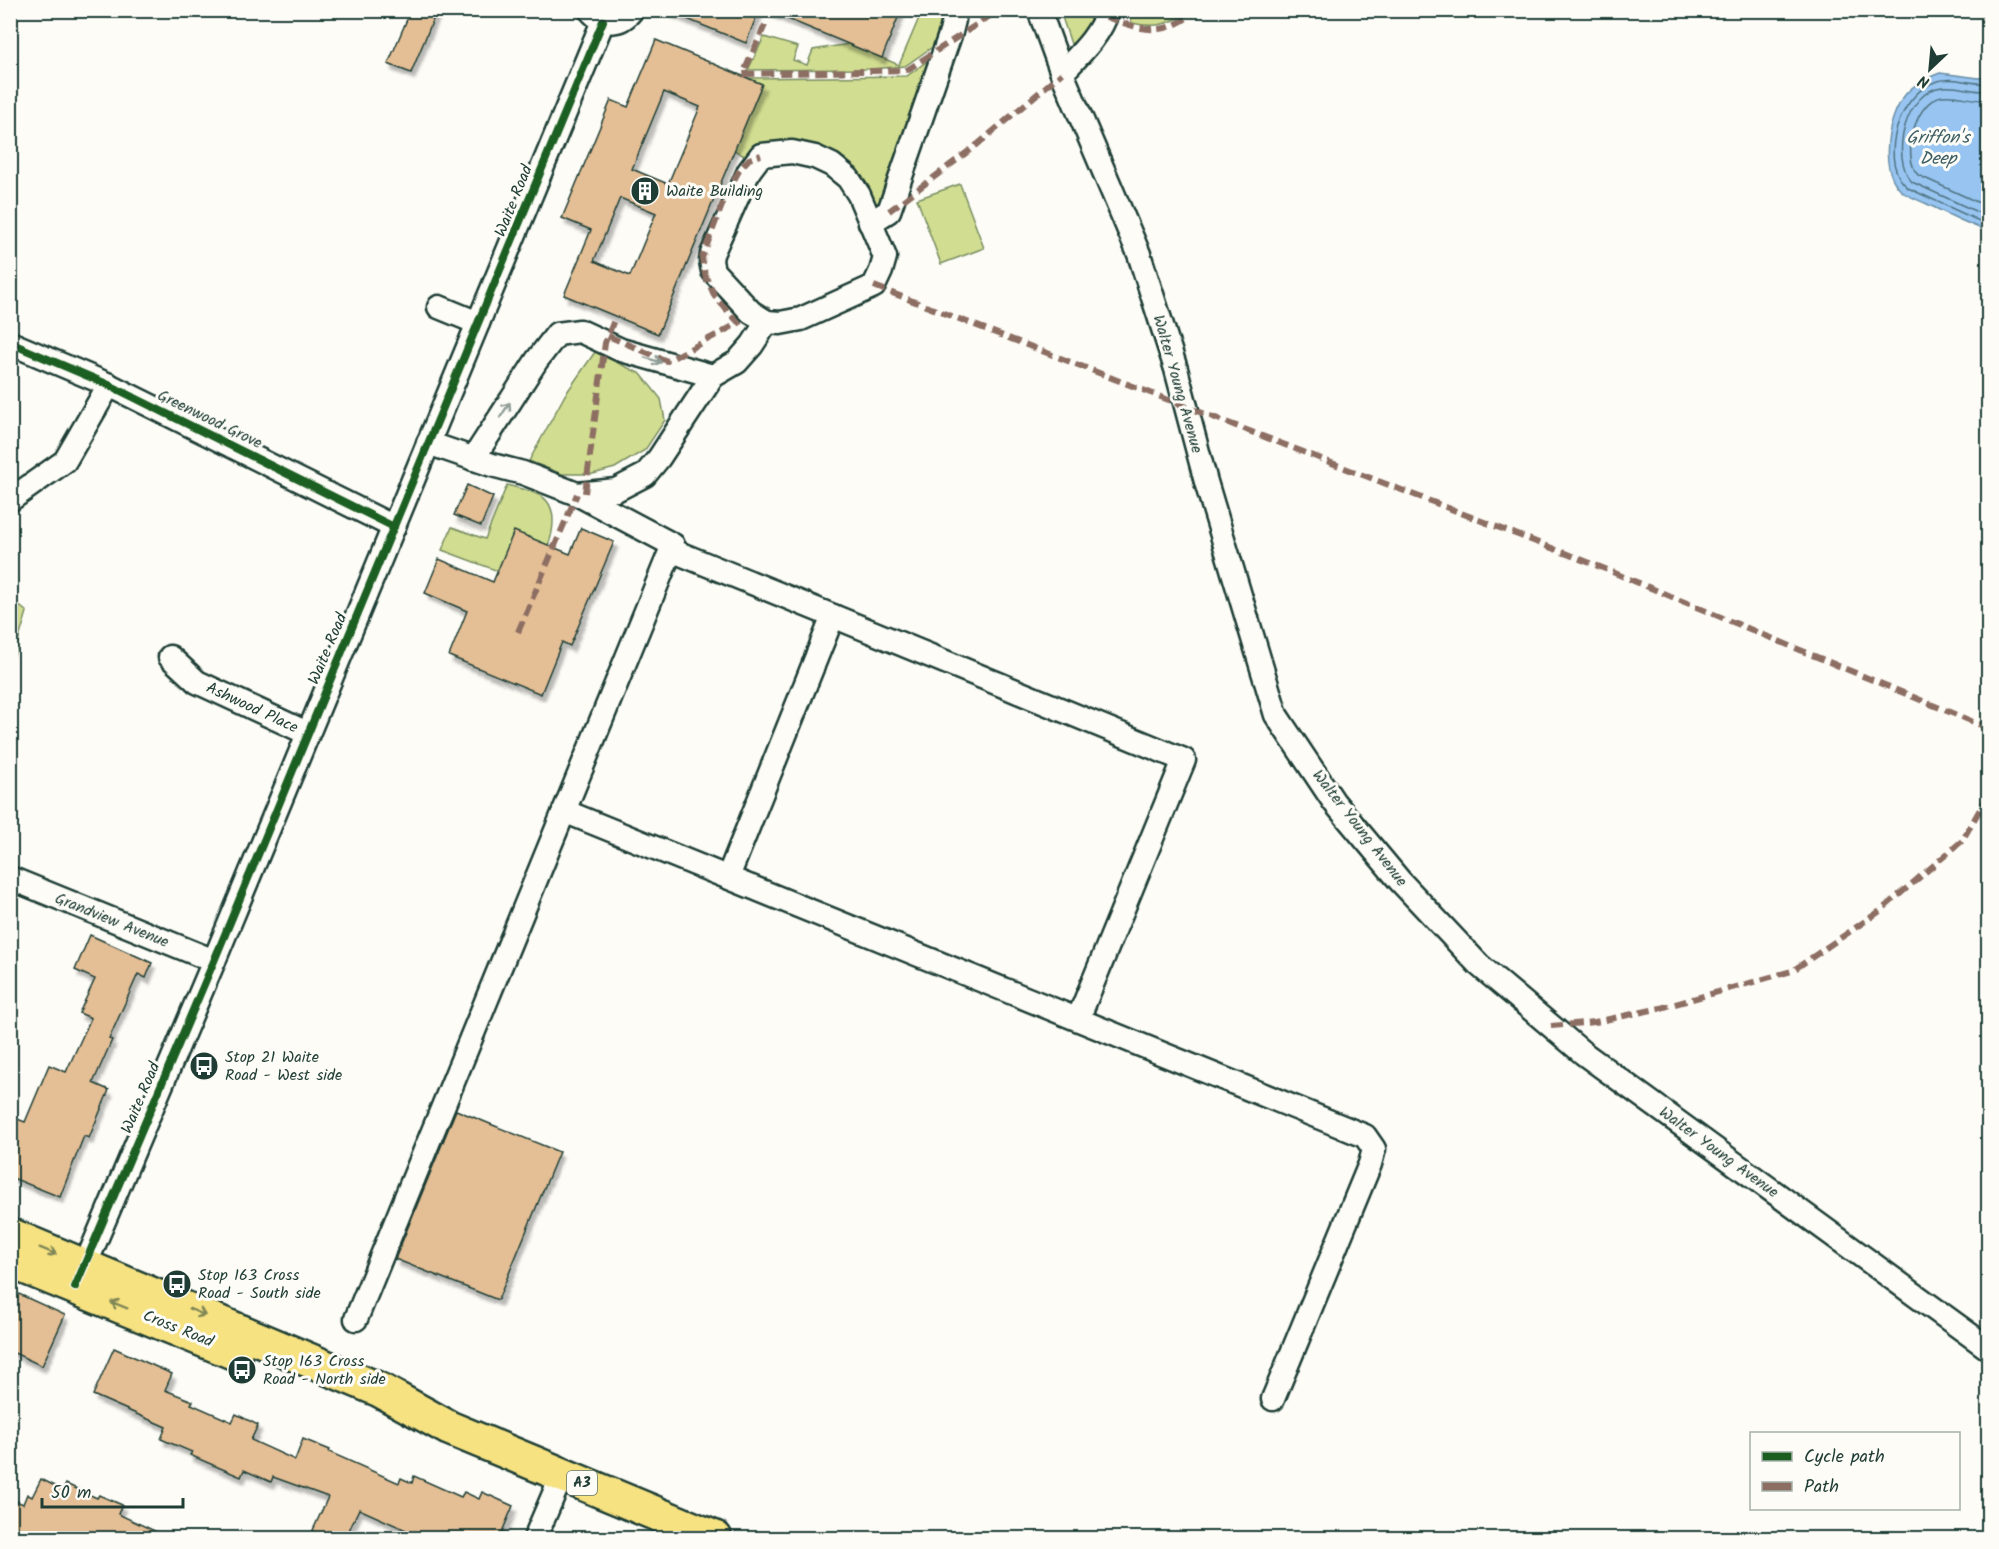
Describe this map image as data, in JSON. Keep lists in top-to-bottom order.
{
  "streets": {
    "highway": ["Cross Road", "A3"],
    "street": [
      "Waite Road",
      "Walter Young Avenue",
      "Greenwood Grove",
      "Ashwood Place",
      "Grandview Avenue"
    ]
  },
  "crossings": [
    ["Waite Road", "Greenwood Grove"],
    ["Waite Road", "Ashwood Place"],
    ["Waite Road", "Grandview Avenue"],
    ["Waite Road", "Cross Road"]
  ],
  "water": ["Griffon's Deep"],
  "places": {
    "building": ["Waite Building"],
    "bus stop": ["Stop 21 Waite Road - West side", "Stop 163 Cross Road - South side", "Stop 163 Cross Road - North side"]
  },
  "legend": ["Cycle path", "Path"],
  "scale_bar": "50 m",
  "north": "bottom left"
}
